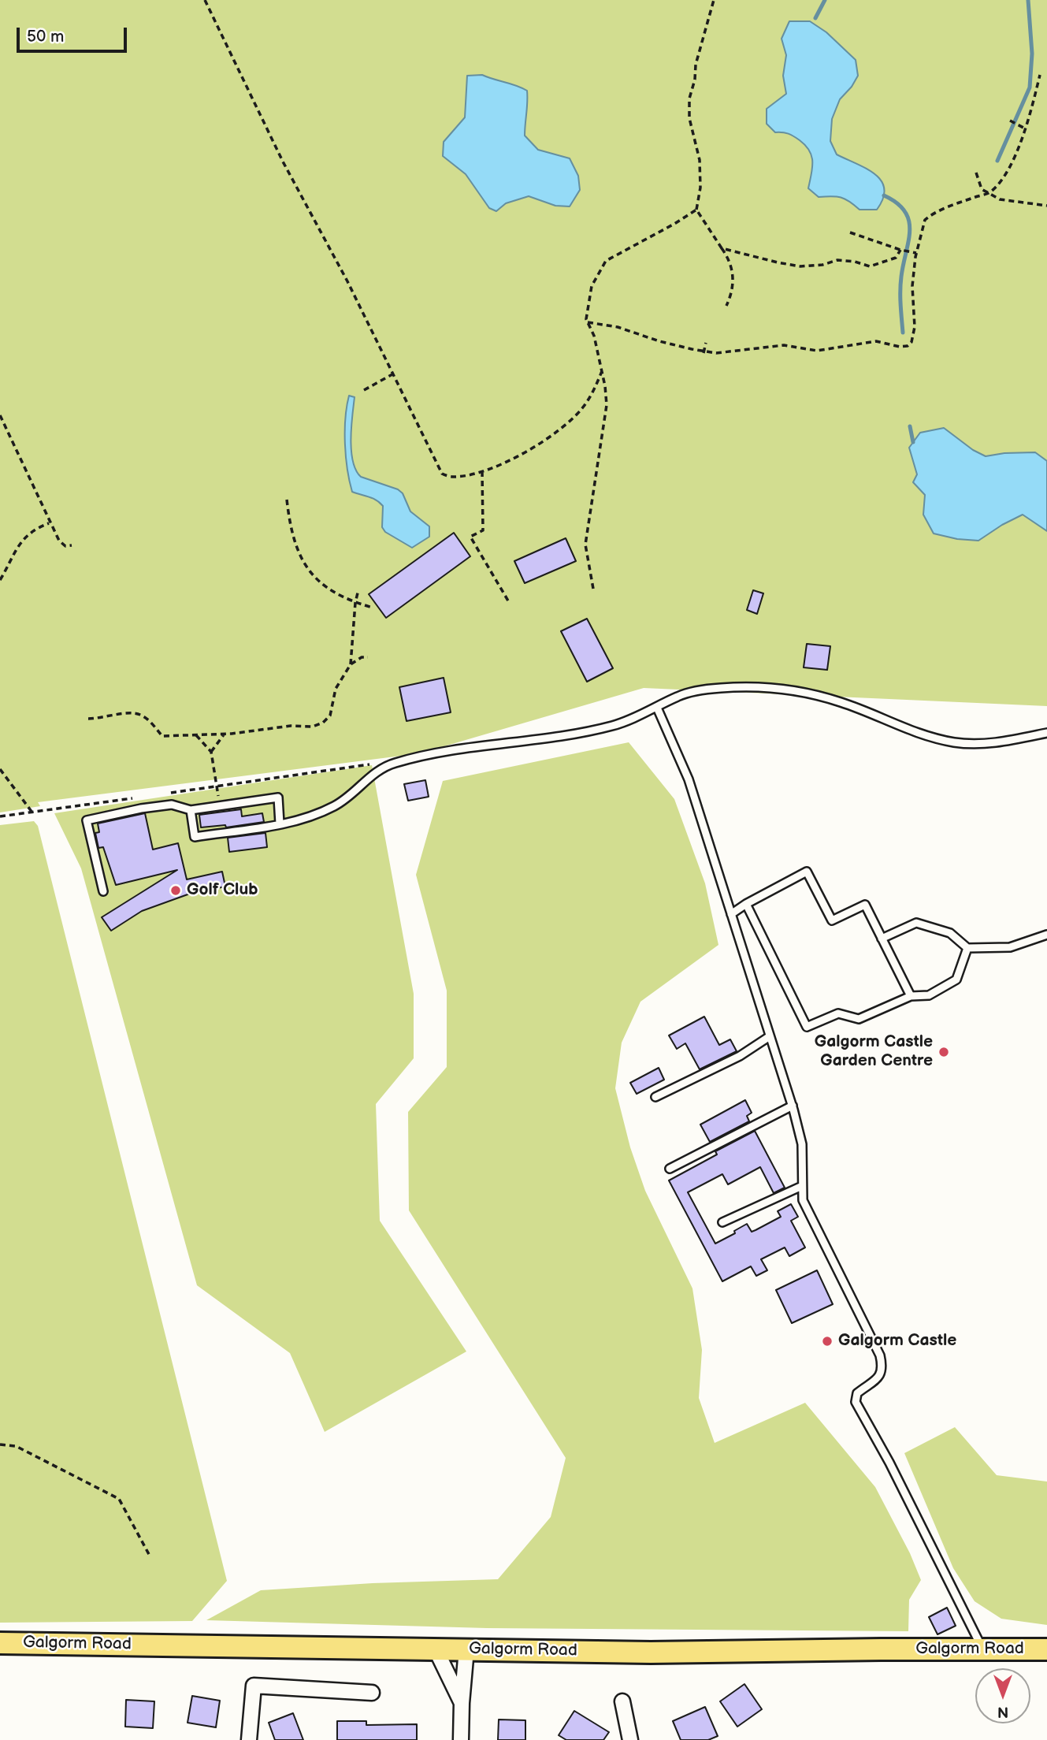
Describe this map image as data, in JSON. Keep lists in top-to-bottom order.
{
  "streets": {
    "main road": ["Galgorm Road"]
  },
  "places": ["Golf Club", "Galgorm Castle Garden Centre", "Galgorm Castle"],
  "scale_bar": "50 m",
  "north": "bottom"
}
